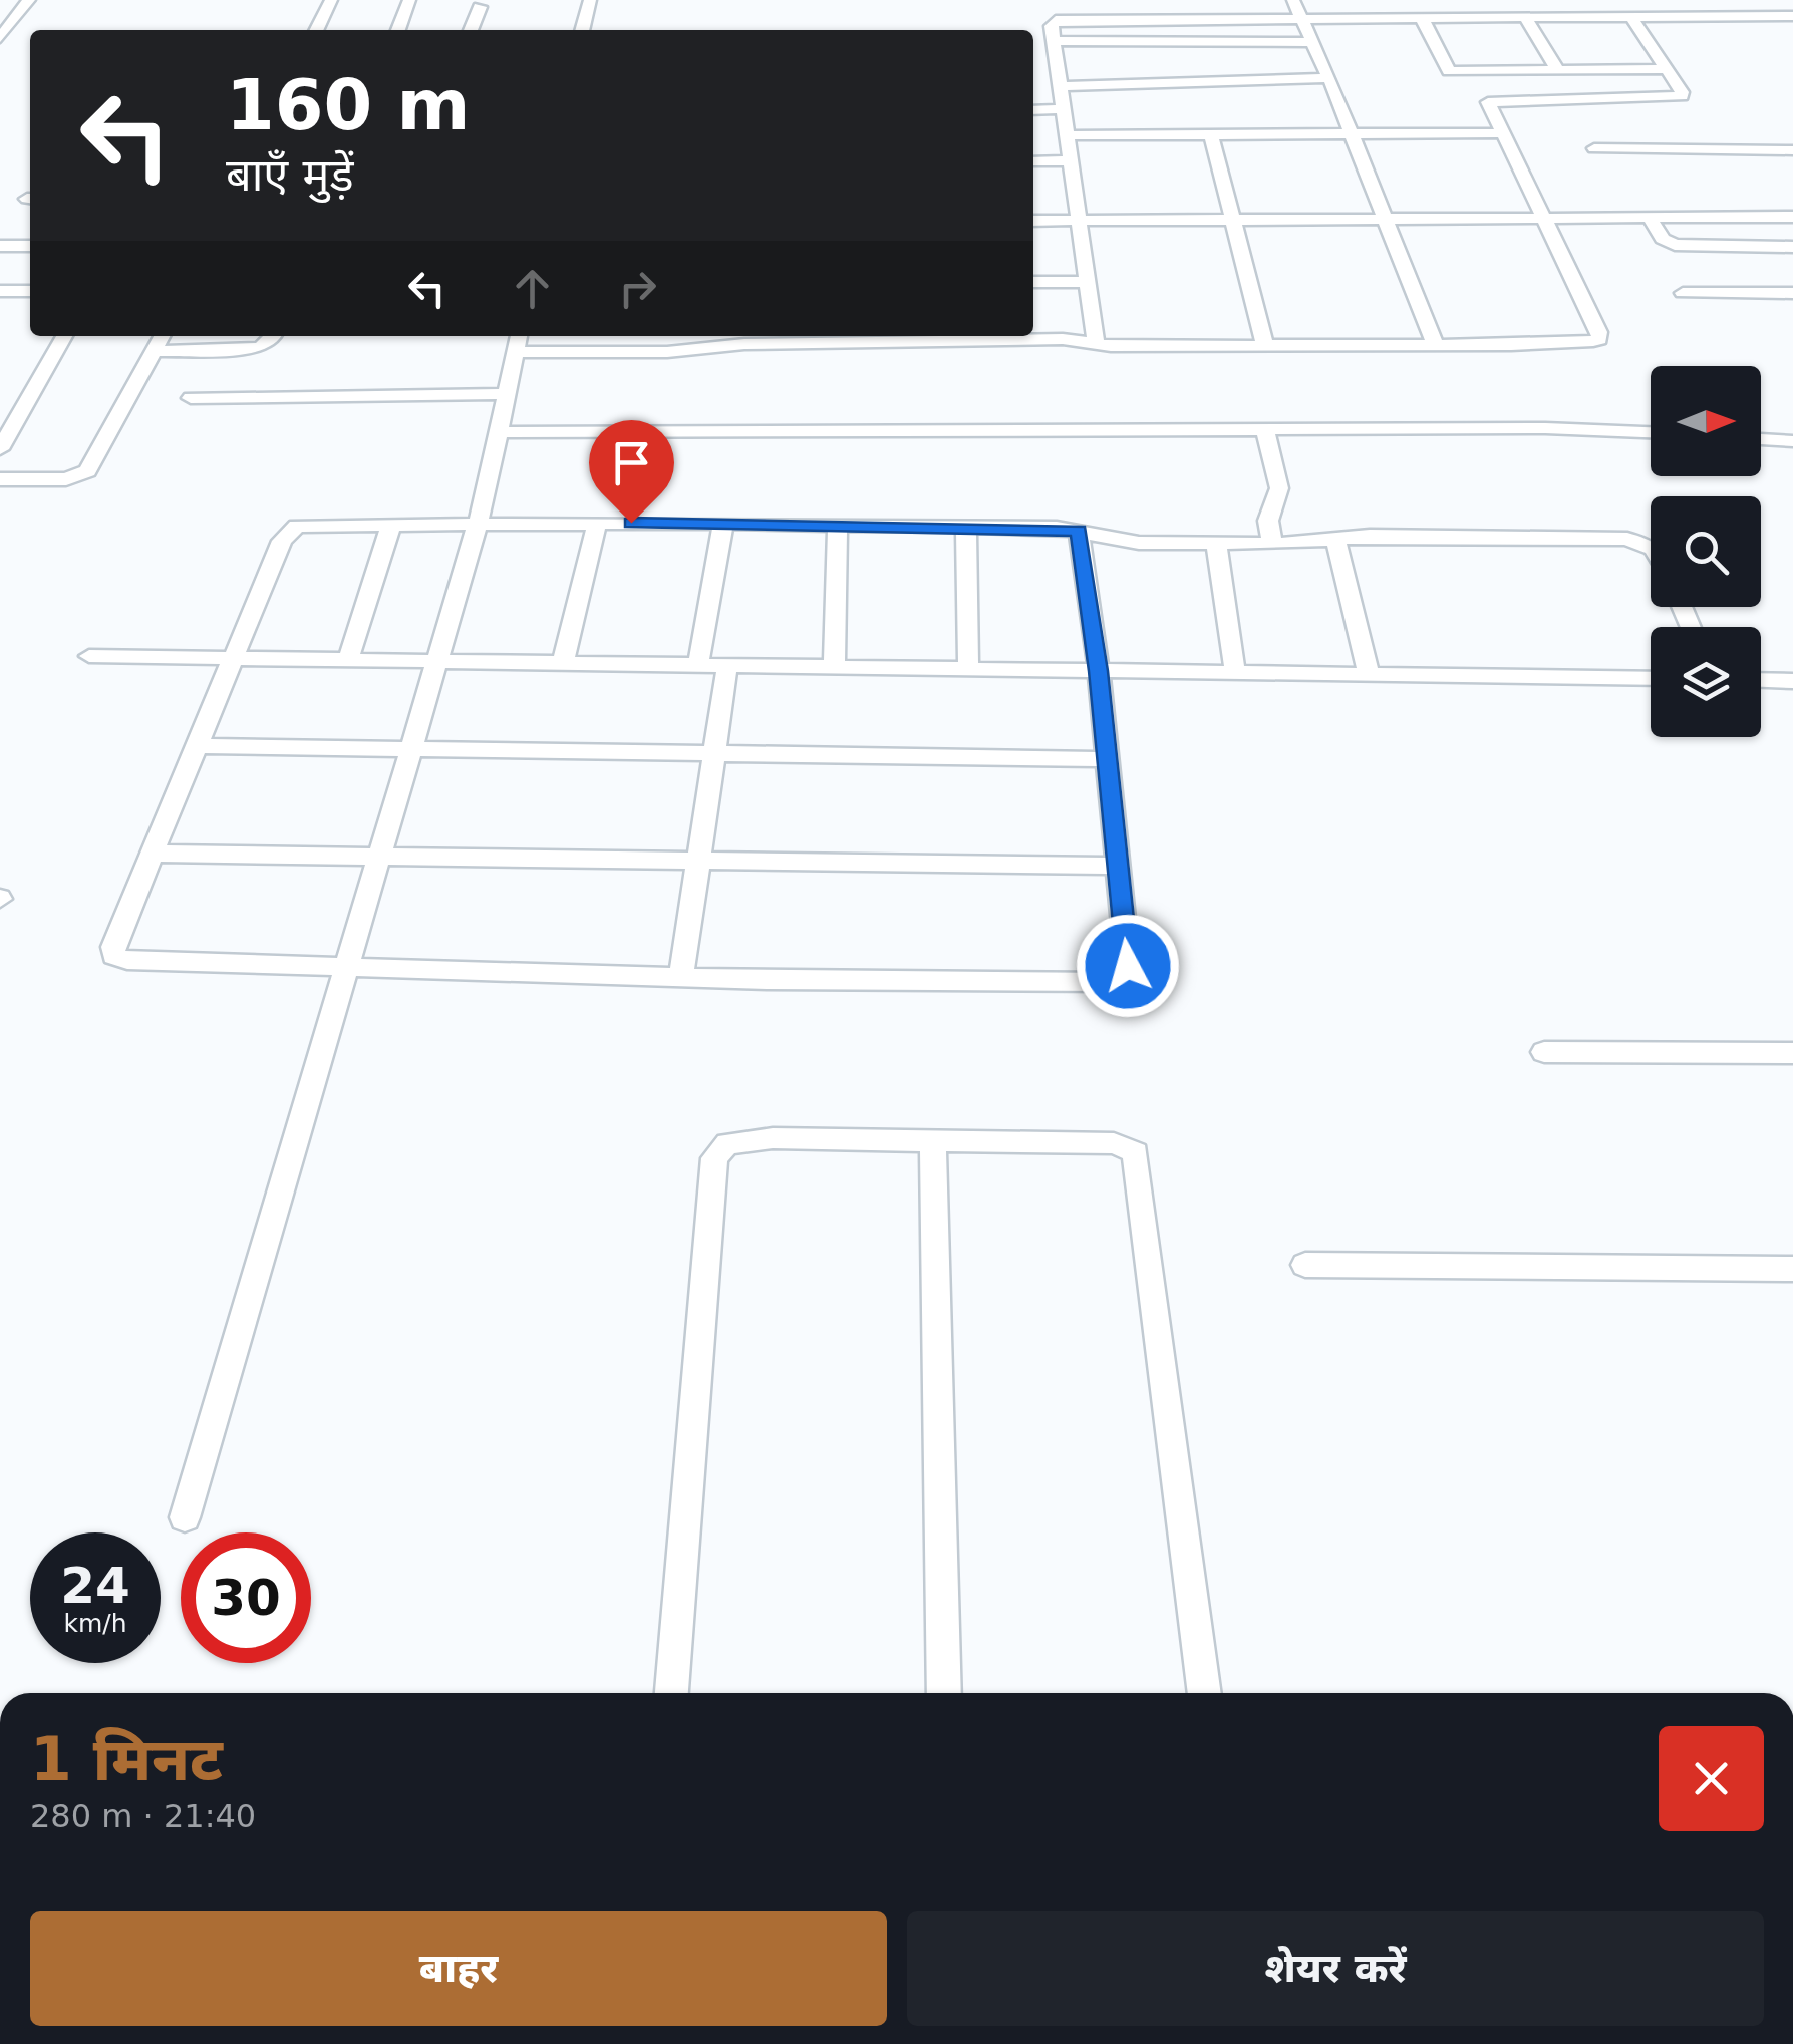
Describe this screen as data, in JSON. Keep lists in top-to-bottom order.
{
  "north": "right",
  "page": {
    "turn": ["160 m", "बाएँ मुड़ें"],
    "speed": "24 km/h",
    "limit": "30",
    "heading": ["1 मिनट", "280 m · 21:40"],
    "buttons": ["बाहर", "शेयर करें"]
  }
}
